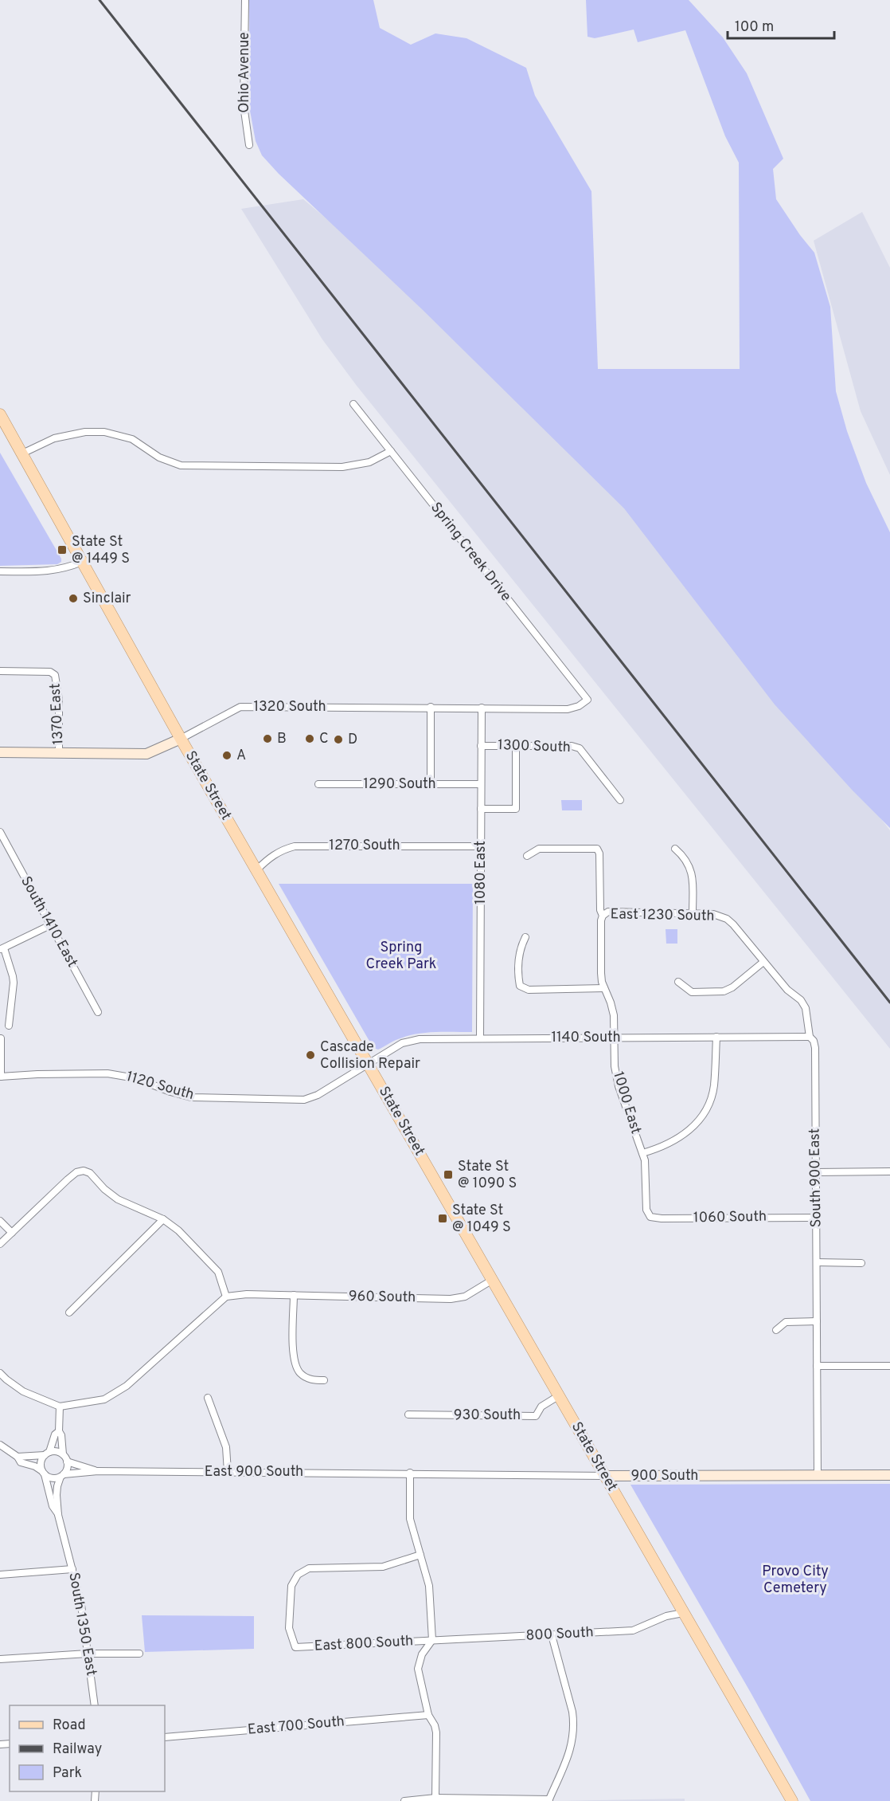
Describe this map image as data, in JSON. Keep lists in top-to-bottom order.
{
  "streets": {
    "main road": ["State Street"],
    "street": [
      "Ohio Avenue",
      "Spring Creek Drive",
      "1320 South",
      "1370 East",
      "1300 South",
      "1290 South",
      "1270 South",
      "1080 East",
      "East 1230 South",
      "South 1410 East",
      "1140 South",
      "1120 South",
      "1000 East",
      "South 900 East",
      "1060 South",
      "960 South",
      "930 South",
      "East 900 South",
      "900 South",
      "South 1350 East",
      "800 South",
      "East 800 South",
      "East 700 South"
    ]
  },
  "crossings": [
    ["Spring Creek Drive", "1320 South"],
    ["1320 South", "1370 East"],
    ["1320 South", "State Street"],
    ["1320 South", "1080 East"],
    ["1300 South", "1080 East"],
    ["1290 South", "1080 East"],
    ["State Street", "1270 South"],
    ["State Street", "1140 South"],
    ["State Street", "1120 South"],
    ["State Street", "960 South"],
    ["State Street", "930 South"],
    ["State Street", "900 South"],
    ["State Street", "800 South"],
    ["1270 South", "1080 East"],
    ["1080 East", "1140 South"],
    ["East 1230 South", "1000 East"],
    ["East 1230 South", "South 900 East"],
    ["1140 South", "1120 South"],
    ["1140 South", "1000 East"],
    ["1140 South", "South 900 East"],
    ["1000 East", "1060 South"],
    ["South 900 East", "1060 South"],
    ["South 900 East", "900 South"],
    ["East 900 South", "900 South"],
    ["East 900 South", "South 1350 East"],
    ["800 South", "East 800 South"]
  ],
  "parks": ["Spring Creek Park", "Provo City Cemetery"],
  "places": {
    "transit": ["State St @ 1449 S", "State St @ 1090 S", "State St @ 1049 S"],
    "other": [
      "Sinclair",
      "B",
      "C",
      "D",
      "A",
      "Cascade Collision Repair"
    ]
  },
  "legend": ["Road", "Railway", "Park"],
  "scale_bar": "100 m"
}
